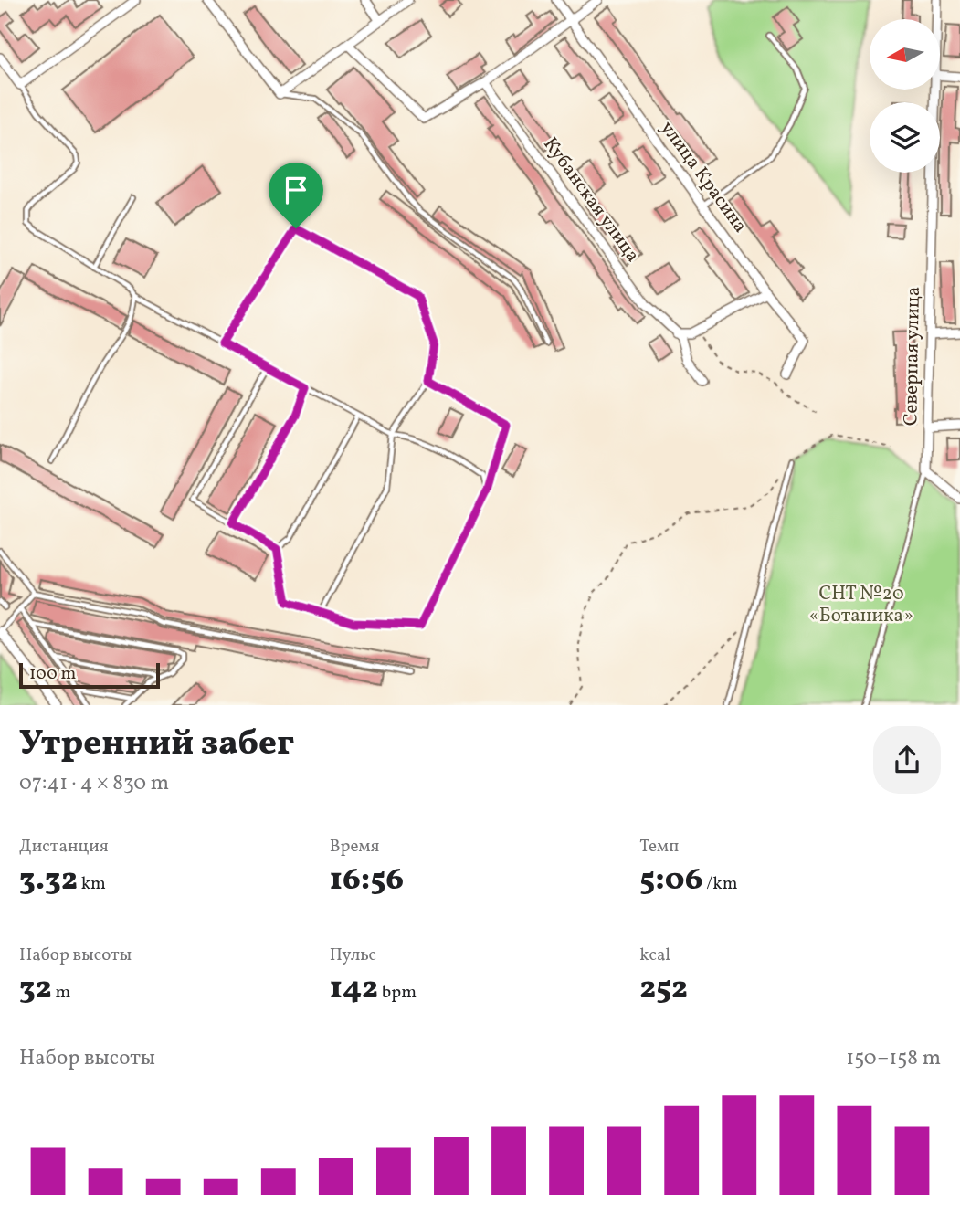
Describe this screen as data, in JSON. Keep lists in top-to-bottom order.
{
  "streets": {
    "street": ["улица Красина", "Кубанская улица", "Северная улица"]
  },
  "parks": ["СНТ №20 «Ботаника»"],
  "scale_bar": "100 m",
  "north": "left",
  "page": {
    "scale": "100 m",
    "heading": ["Утренний забег", "07:41 · 4 × 830 m"],
    "stats": [
      ["Дистанция", "3.32 km"],
      ["Время", "16:56"],
      ["Темп", "5:06 /km"],
      ["Набор высоты", "32 m"],
      ["Пульс", "142 bpm"],
      ["kcal", "252"]
    ],
    "chart": ["Набор высоты", "150–158 m"]
  }
}
